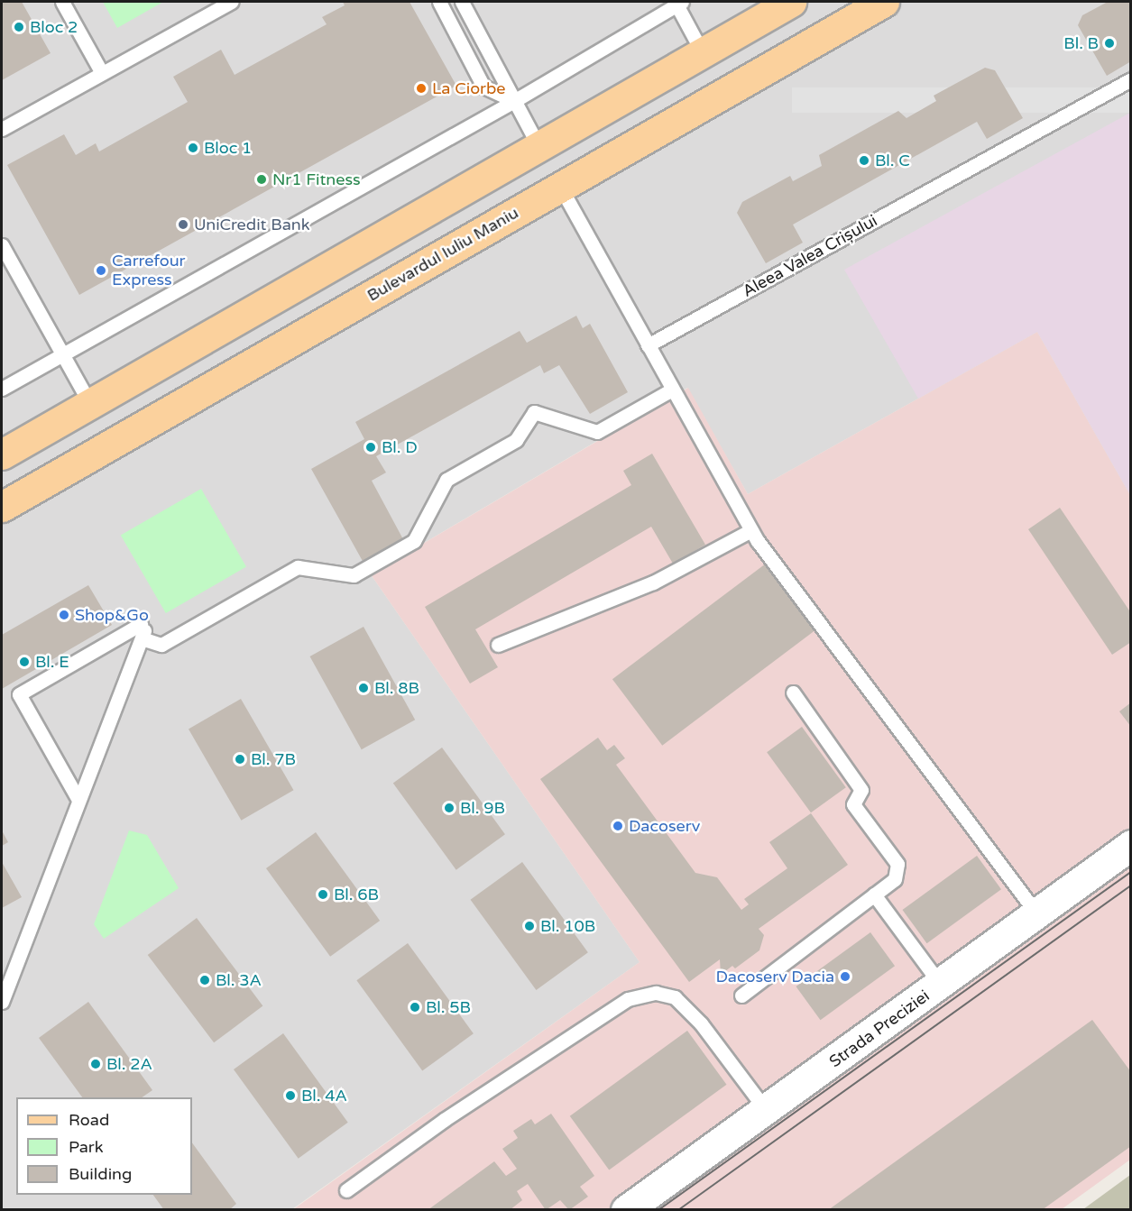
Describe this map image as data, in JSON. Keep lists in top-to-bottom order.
{
  "streets": {
    "main road": ["Bulevardul Iuliu Maniu"],
    "street": ["Strada Preciziei"],
    "lane": ["Aleea Valea Crișului"]
  },
  "places": [
    "Bloc 2",
    "Bl. B",
    "La Ciorbe",
    "Bloc 1",
    "Bl. C",
    "Nr1 Fitness",
    "UniCredit Bank",
    "Carrefour Express",
    "Bl. D",
    "Shop&Go",
    "Bl. E",
    "Bl. 8B",
    "Bl. 7B",
    "Bl. 9B",
    "Dacoserv",
    "Bl. 6B",
    "Bl. 10B",
    "Dacoserv Dacia",
    "Bl. 3A",
    "Bl. 5B",
    "Bl. 2A",
    "Bl. 4A"
  ],
  "legend": ["Road", "Park", "Building"]
}
